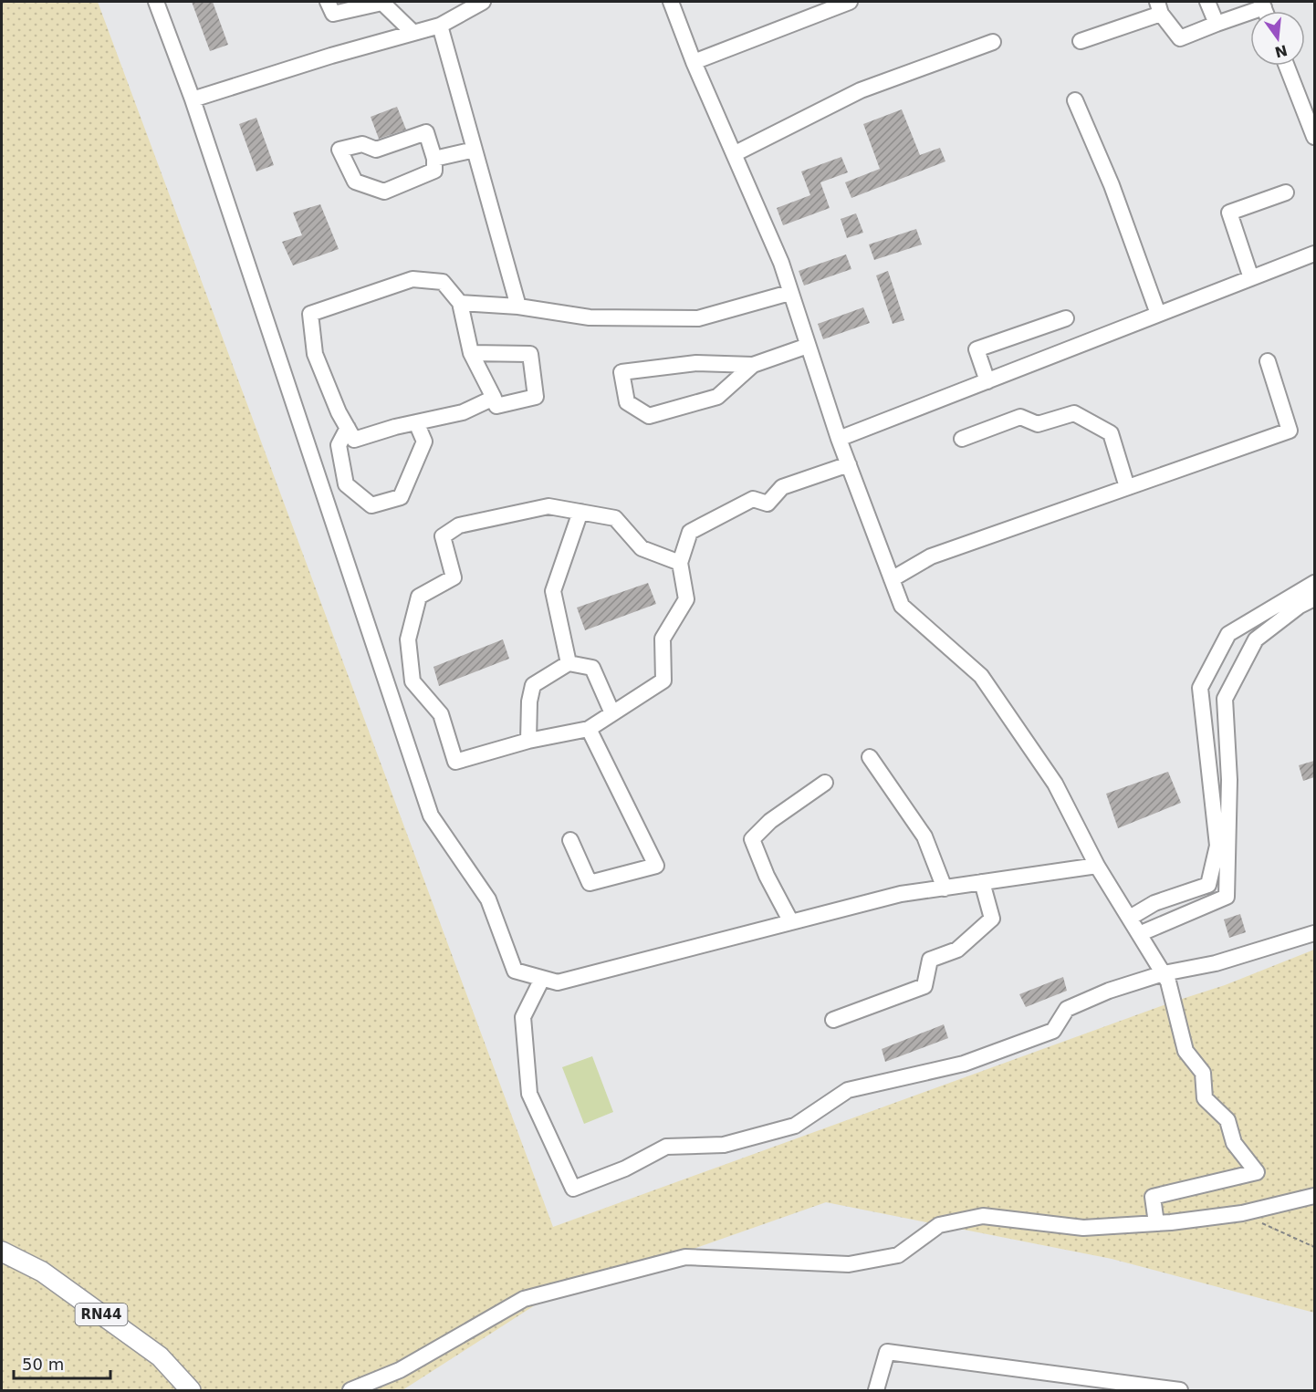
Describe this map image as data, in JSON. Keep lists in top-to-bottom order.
{
  "streets": {
    "main road": ["RN44"]
  },
  "scale_bar": "50 m",
  "north": "bottom"
}
